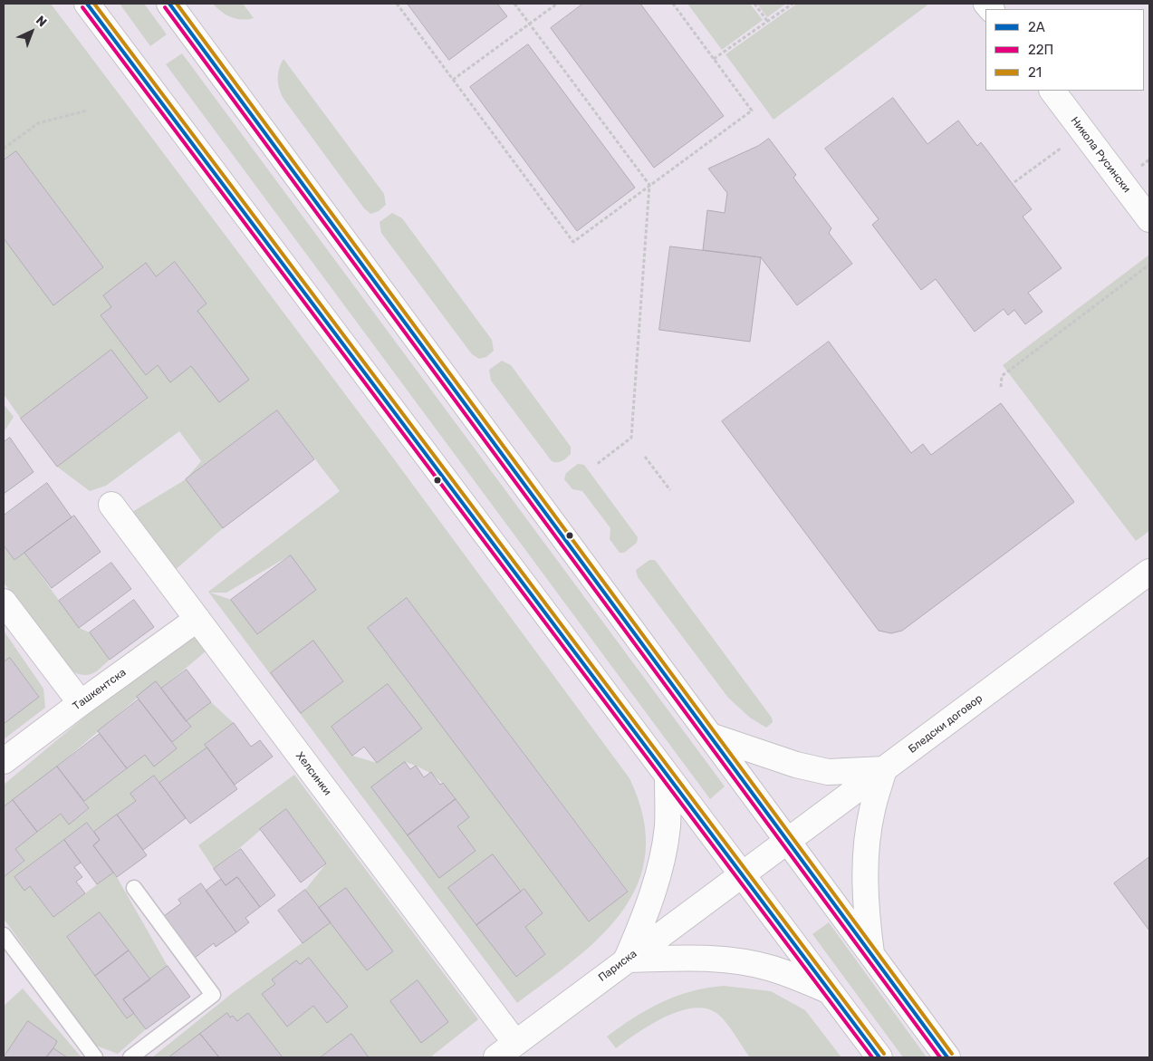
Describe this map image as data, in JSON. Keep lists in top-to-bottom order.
{
  "streets": {
    "street": [
      "Никола Русински",
      "Ташкентска",
      "Бледски договор",
      "Хелсинки",
      "Париска"
    ]
  },
  "crossings": [
    ["Ташкентска", "Хелсинки"],
    ["Бледски договор", "Париска"],
    ["Хелсинки", "Париска"]
  ],
  "lines": ["transit line 2A", "transit line 21", "transit line 22П"],
  "legend": ["2A", "22П", "21"],
  "north": "top right"
}
